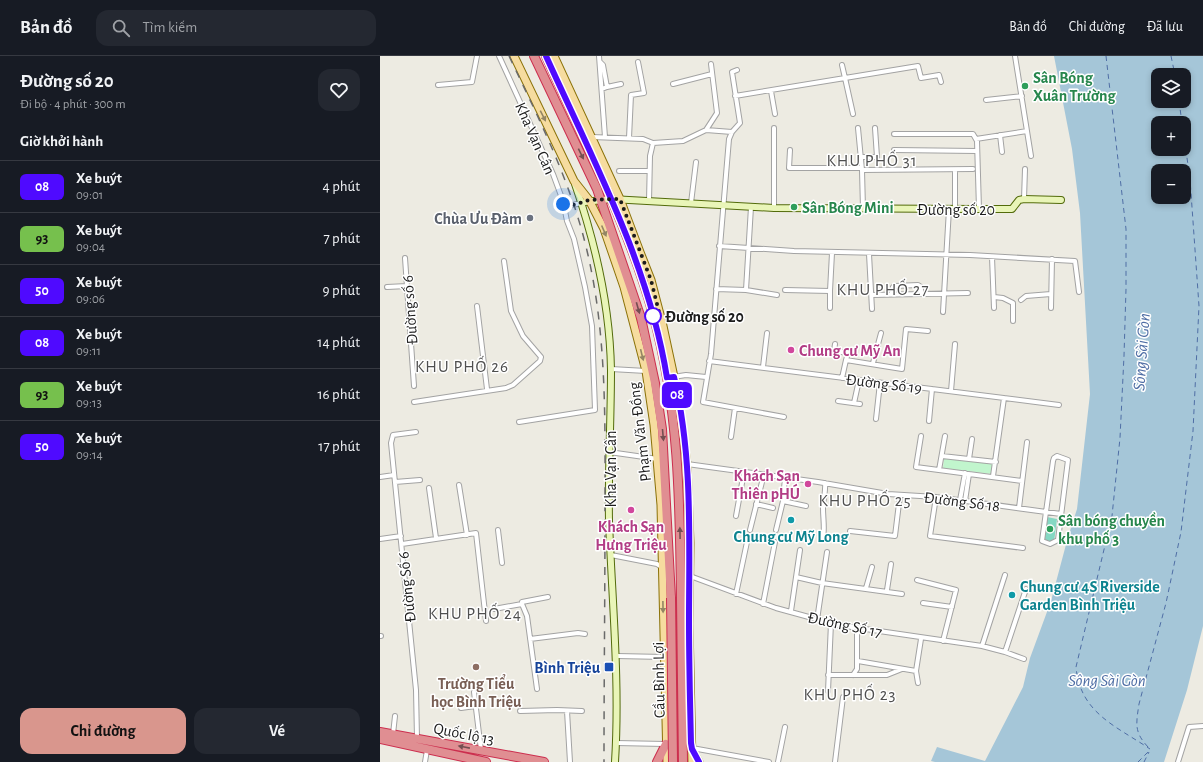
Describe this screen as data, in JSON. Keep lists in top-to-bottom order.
{
  "streets": {
    "highway": ["Phạm Văn Đồng", "Cầu Bình Lợi", "Quốc lộ 13"],
    "street": [
      "Kha Vạn Cân",
      "Đường số 20",
      "Đường số 6",
      "Đường Số 19",
      "Đường Số 18",
      "Đường Số 6",
      "Đường Số 17"
    ]
  },
  "crossings": [
    ["Kha Vạn Cân", "Đường số 20"],
    ["Kha Vạn Cân", "Phạm Văn Đồng"],
    ["Đường số 20", "Phạm Văn Đồng"],
    ["Phạm Văn Đồng", "Đường Số 18"],
    ["Phạm Văn Đồng", "Đường Số 17"],
    ["Phạm Văn Đồng", "Cầu Bình Lợi"],
    ["Đường Số 6", "Quốc lộ 13"]
  ],
  "districts": [
    "KHU PHỐ 31",
    "KHU PHỐ 27",
    "KHU PHỐ 26",
    "KHU PHỐ 25",
    "KHU PHỐ 24",
    "KHU PHỐ 23"
  ],
  "water": ["Sông Sài Gòn"],
  "places": {
    "other": [
      "Sân Bóng Xuân Trường",
      "Sân Bóng Mini",
      "Chùa Ưu Đàm",
      "Đường số 20",
      "Chung cư Mỹ An",
      "Khách Sạn Thiên pHÚ",
      "Khách Sạn Hưng Triệu",
      "Chung cư Mỹ Long",
      "Sân bóng chuyền khu phố 3",
      "Chung cư 4S Riverside Garden Bình Triệu",
      "Trường Tiểu học Bình Triệu"
    ],
    "transit": ["Bình Triệu"]
  },
  "lines": ["bus line 08"],
  "page": {
    "header": "Bản đồ",
    "search": "Tìm kiếm",
    "nav": ["Bản đồ", "Chỉ đường", "Đã lưu"],
    "heading": [
      ["Đường số 20", "Đi bộ · 4 phút · 300 m"],
      "Giờ khởi hành"
    ],
    "on_map": "08",
    "map_buttons": ["+", "−"],
    "list": [
      {
        "mark": "08",
        "name": "Xe buýt",
        "note": "09:01",
        "value": "4 phút"
      },
      {
        "mark": "93",
        "name": "Xe buýt",
        "note": "09:04",
        "value": "7 phút"
      },
      {
        "mark": "50",
        "name": "Xe buýt",
        "note": "09:06",
        "value": "9 phút"
      },
      {
        "mark": "08",
        "name": "Xe buýt",
        "note": "09:11",
        "value": "14 phút"
      },
      {
        "mark": "93",
        "name": "Xe buýt",
        "note": "09:13",
        "value": "16 phút"
      },
      {
        "mark": "50",
        "name": "Xe buýt",
        "note": "09:14",
        "value": "17 phút"
      }
    ],
    "buttons": ["Chỉ đường", "Vé"]
  }
}
